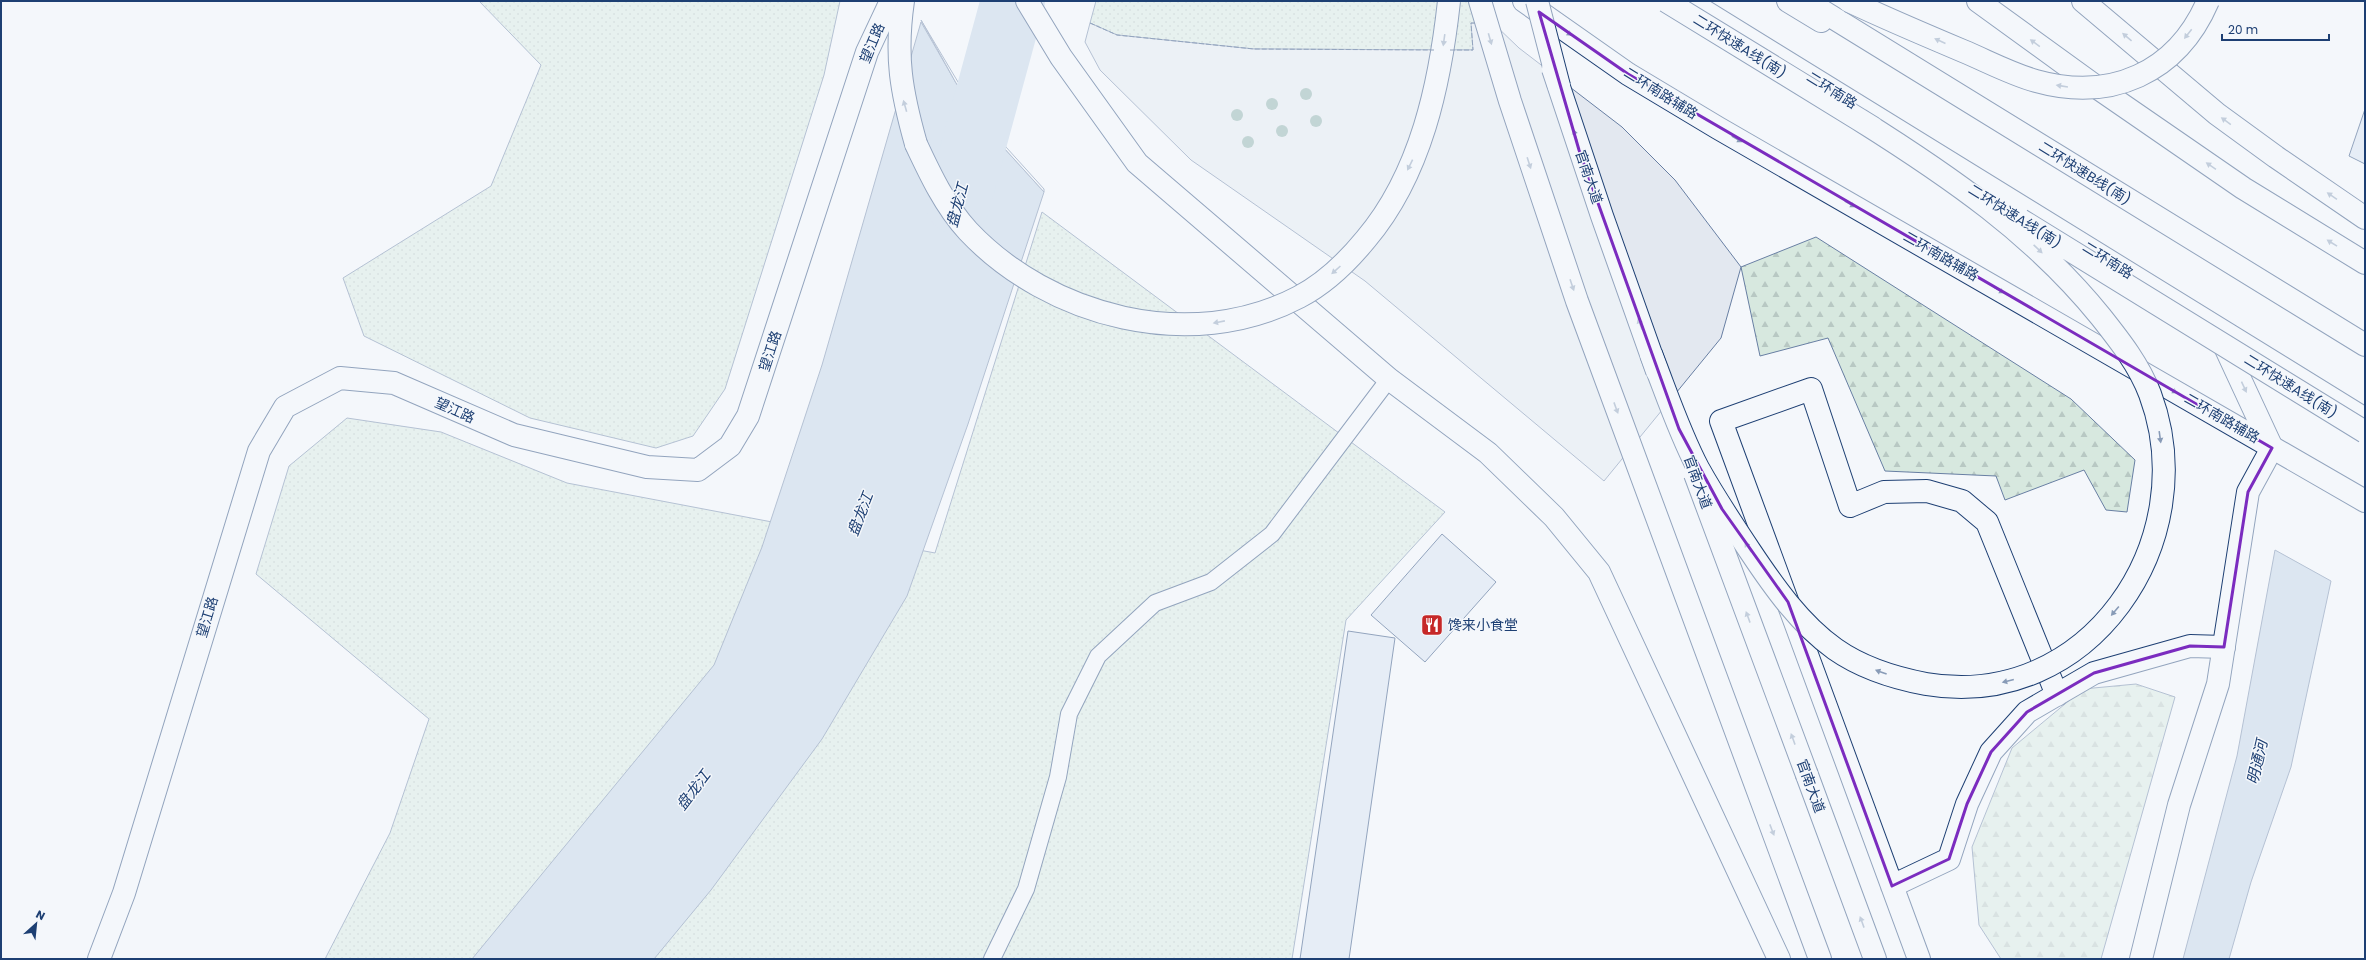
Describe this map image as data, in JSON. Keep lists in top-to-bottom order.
{
  "streets": {
    "main road": [
      "望江路",
      "二环快速A线(南)",
      "二环南路",
      "二环南路辅路",
      "二环快速B线(南)",
      "官南大道"
    ]
  },
  "water": ["盘龙江", "明通河"],
  "places": {
    "restaurant": ["馋来小食堂"]
  },
  "scale_bar": "20 m",
  "north": "top right"
}
